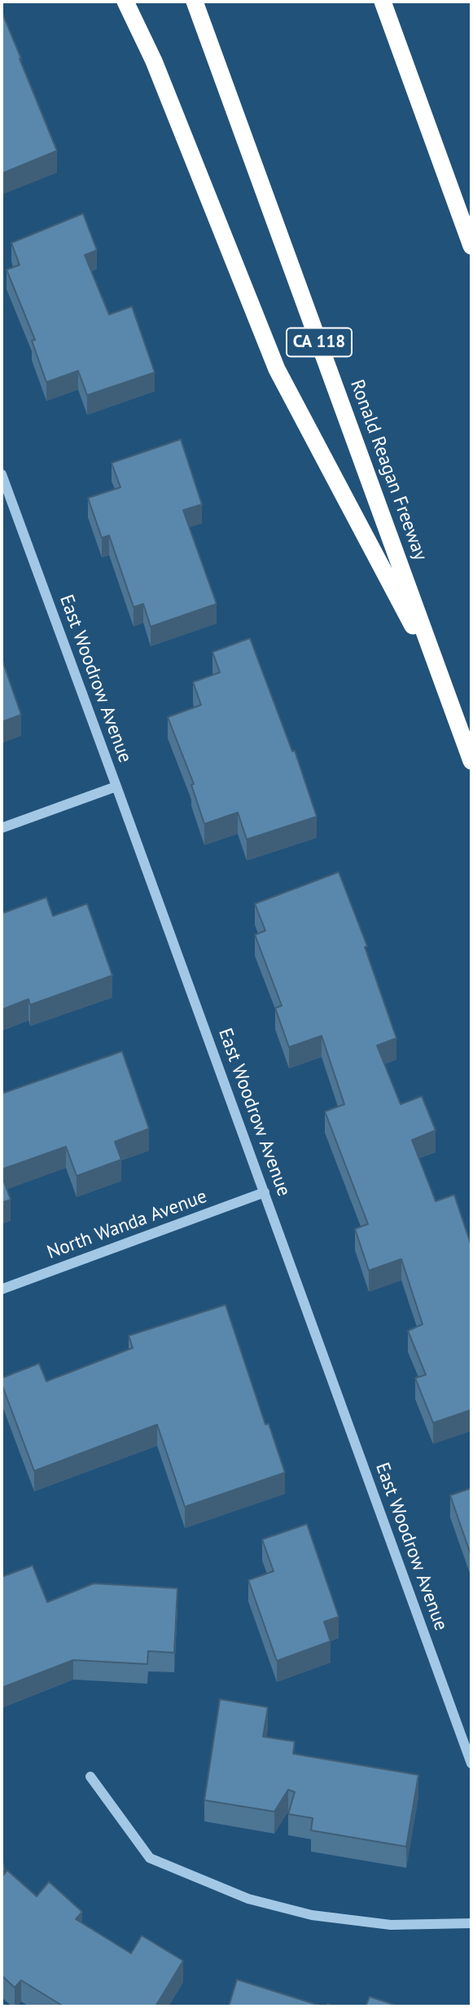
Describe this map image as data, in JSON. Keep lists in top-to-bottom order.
{
  "streets": {
    "highway": ["CA 118", "Ronald Reagan Freeway"],
    "street": ["East Woodrow Avenue", "North Wanda Avenue"]
  },
  "crossings": [
    ["East Woodrow Avenue", "North Wanda Avenue"]
  ]
}
